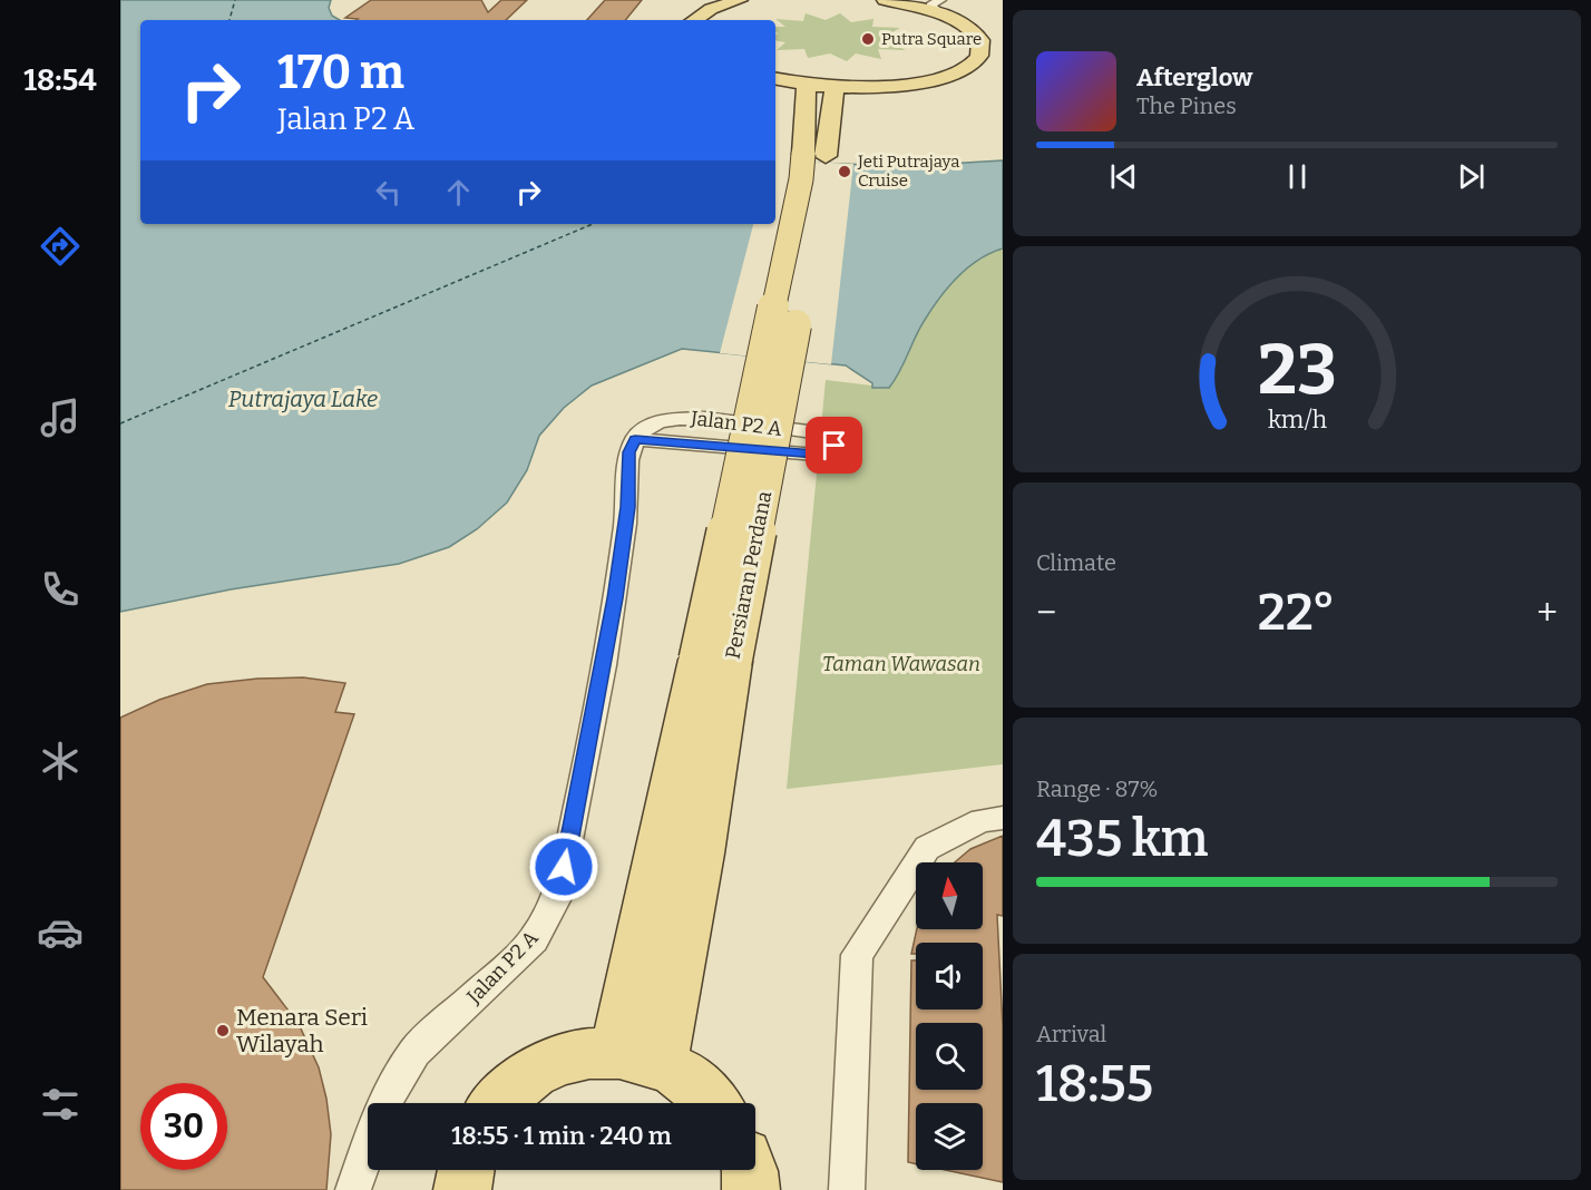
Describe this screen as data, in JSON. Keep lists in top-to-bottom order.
{
  "streets": {
    "main road": ["Persiaran Perdana"],
    "street": ["Jalan P2 A"]
  },
  "water": ["Putrajaya Lake"],
  "parks": ["Taman Wawasan"],
  "places": ["Putra Square", "Jeti Putrajaya Cruise", "Menara Seri Wilayah"],
  "north": "top",
  "page": {
    "tabs": "18:54",
    "turn": ["170 m", "Jalan P2 A"],
    "song": ["Afterglow", "The Pines"],
    "tile": [
      "Climate",
      ["Range · 87%", "435 km"],
      ["Arrival", "18:55"]
    ],
    "heat": ["−", "22°", "+"],
    "limit": "30",
    "trip": "18:55 · 1 min · 240 m",
    "gauge": ["23", "km/h"]
  }
}
